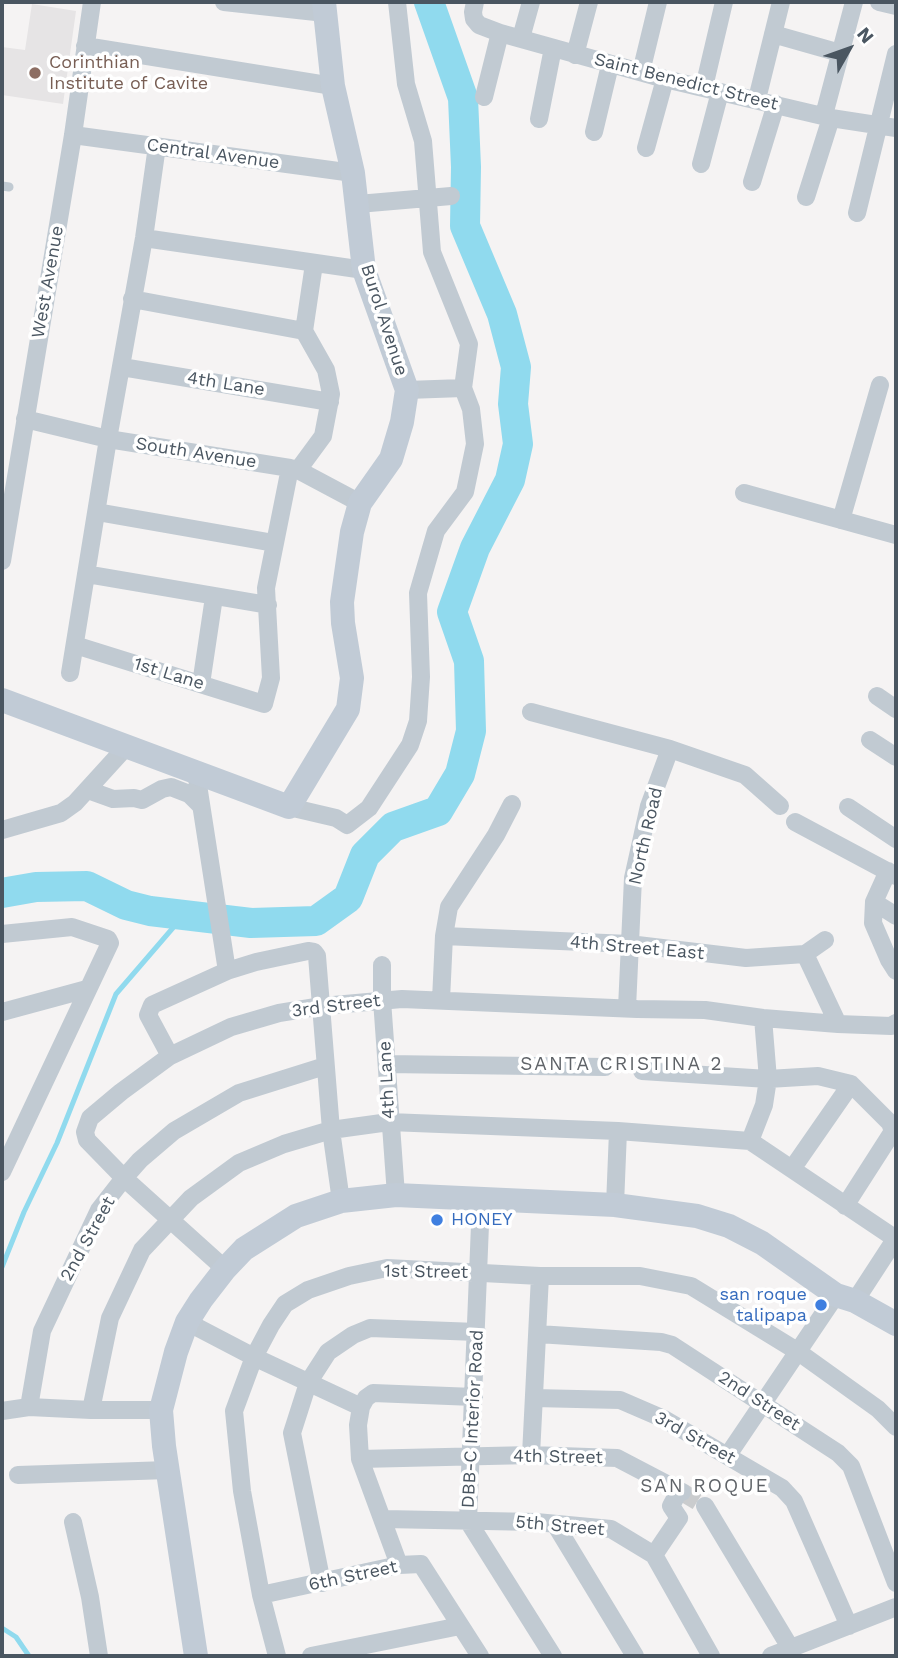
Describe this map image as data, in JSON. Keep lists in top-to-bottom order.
{
  "streets": {
    "street": [
      "Saint Benedict Street",
      "Central Avenue",
      "West Avenue",
      "Burol Avenue",
      "4th Lane",
      "South Avenue",
      "1st Lane",
      "North Road",
      "4th Street East",
      "3rd Street",
      "2nd Street",
      "1st Street",
      "DBB-C Interior Road",
      "4th Street",
      "5th Street",
      "6th Street"
    ]
  },
  "crossings": [
    ["Central Avenue", "West Avenue"],
    ["Central Avenue", "Burol Avenue"],
    ["West Avenue", "South Avenue"],
    ["Burol Avenue", "South Avenue"],
    ["4th Lane", "3rd Street"],
    ["North Road", "4th Street East"],
    ["North Road", "3rd Street"],
    ["3rd Street", "2nd Street"],
    ["1st Street", "DBB-C Interior Road"],
    ["1st Street", "6th Street"],
    ["DBB-C Interior Road", "4th Street"],
    ["DBB-C Interior Road", "5th Street"],
    ["4th Street", "5th Street"]
  ],
  "districts": ["SANTA CRISTINA 2", "SAN ROQUE"],
  "places": ["Corinthian Institute of Cavite", "HONEY", "san roque talipapa"],
  "north": "top right"
}
